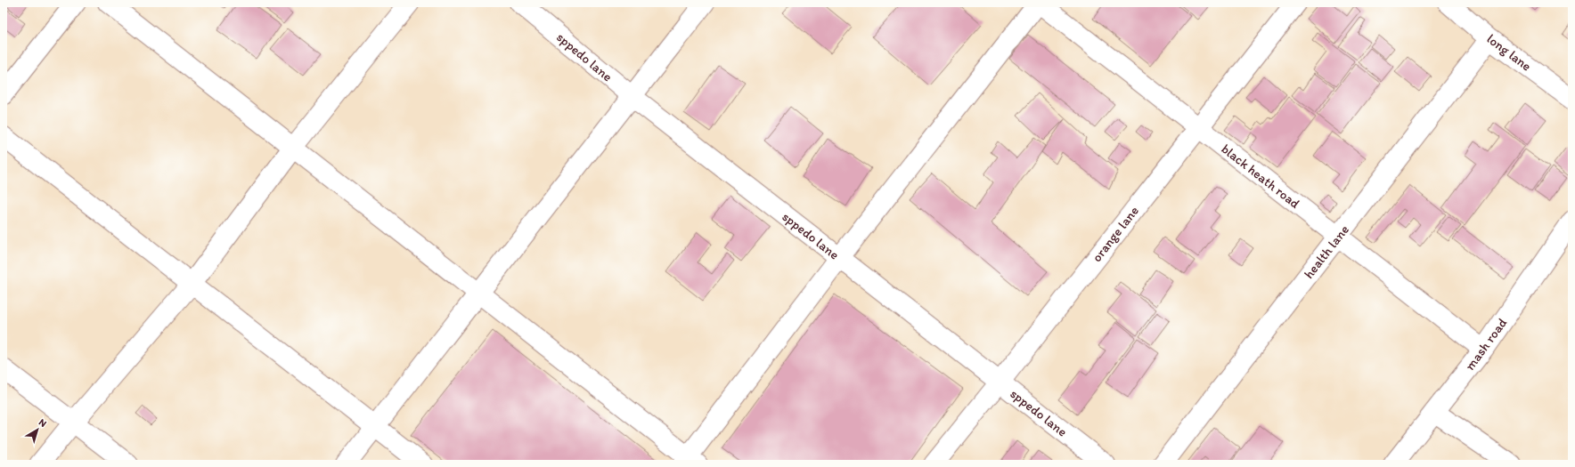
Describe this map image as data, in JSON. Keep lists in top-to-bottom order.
{
  "streets": {
    "street": [
      "long lane",
      "sppedo lane",
      "black heath road",
      "orange lane",
      "health lane",
      "mash road"
    ]
  },
  "crossings": [
    ["long lane", "health lane"],
    ["sppedo lane", "orange lane"],
    ["black heath road", "orange lane"],
    ["black heath road", "health lane"],
    ["black heath road", "mash road"]
  ],
  "north": "top right"
}
